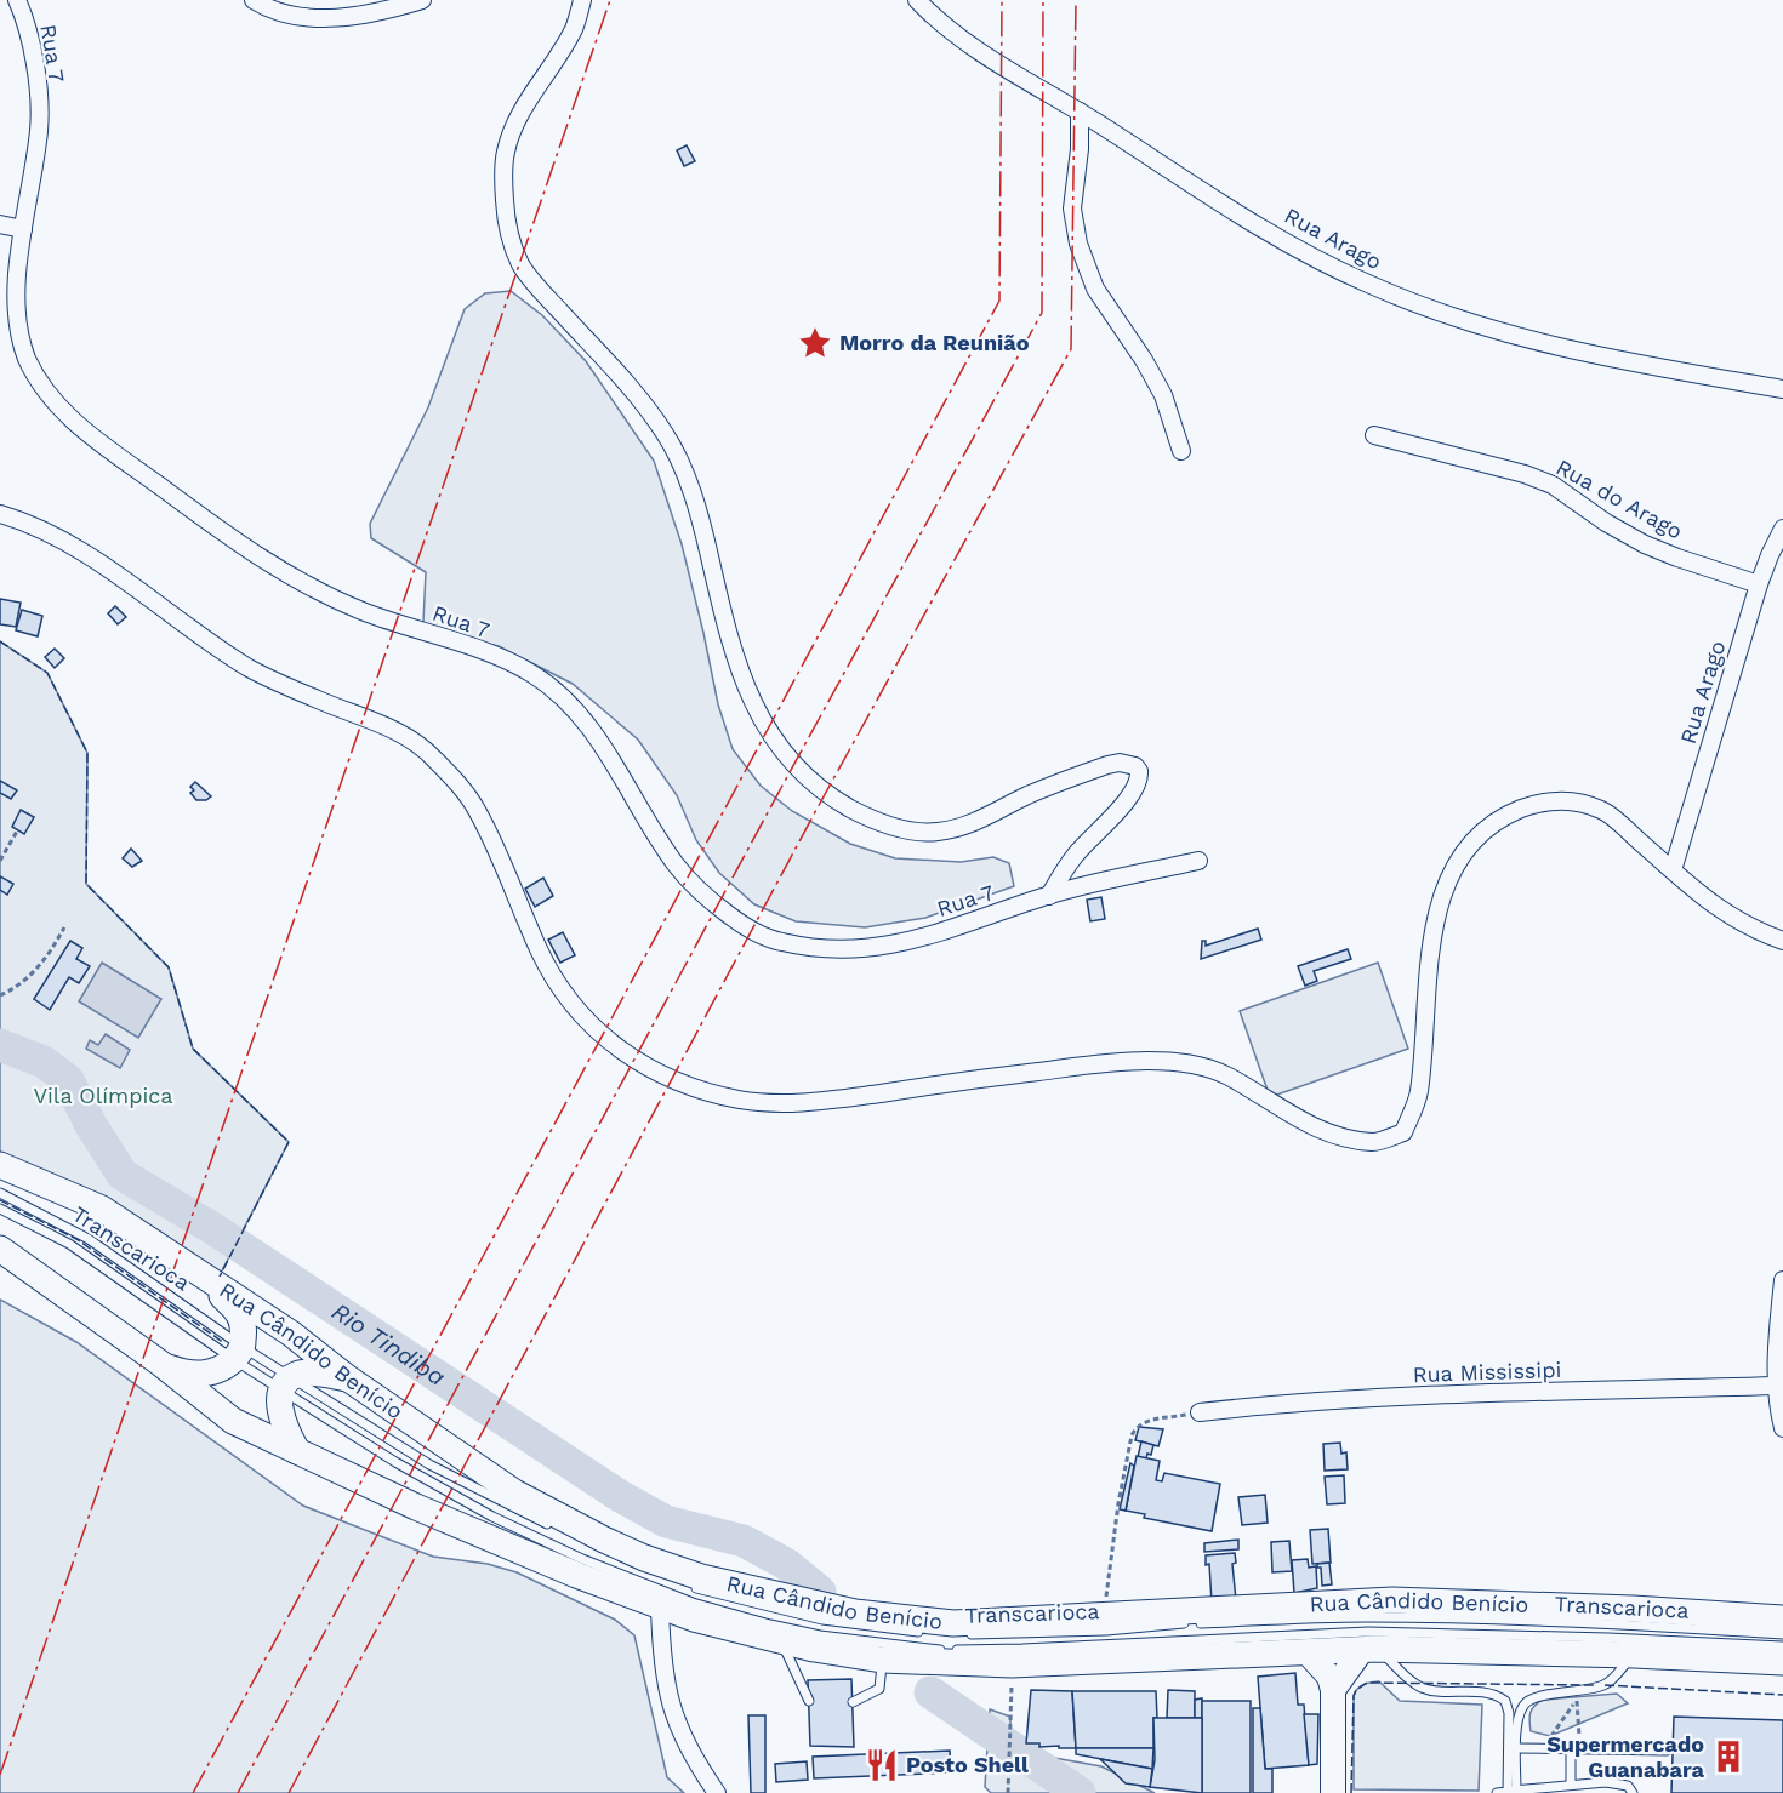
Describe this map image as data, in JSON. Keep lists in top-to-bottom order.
{
  "streets": {
    "main road": ["Rua Cândido Benício"],
    "street": [
      "Rua 7",
      "Rua Arago",
      "Rua do Arago",
      "Rua Mississipi"
    ],
    "lane": ["Transcarioca"]
  },
  "crossings": [
    ["Rua Arago", "Rua do Arago"]
  ],
  "water": ["Rio Tindiba"],
  "parks": ["Vila Olímpica"],
  "places": {
    "place": ["Morro da Reunião"],
    "building": ["Supermercado Guanabara"],
    "restaurant": ["Posto Shell"]
  }
}
